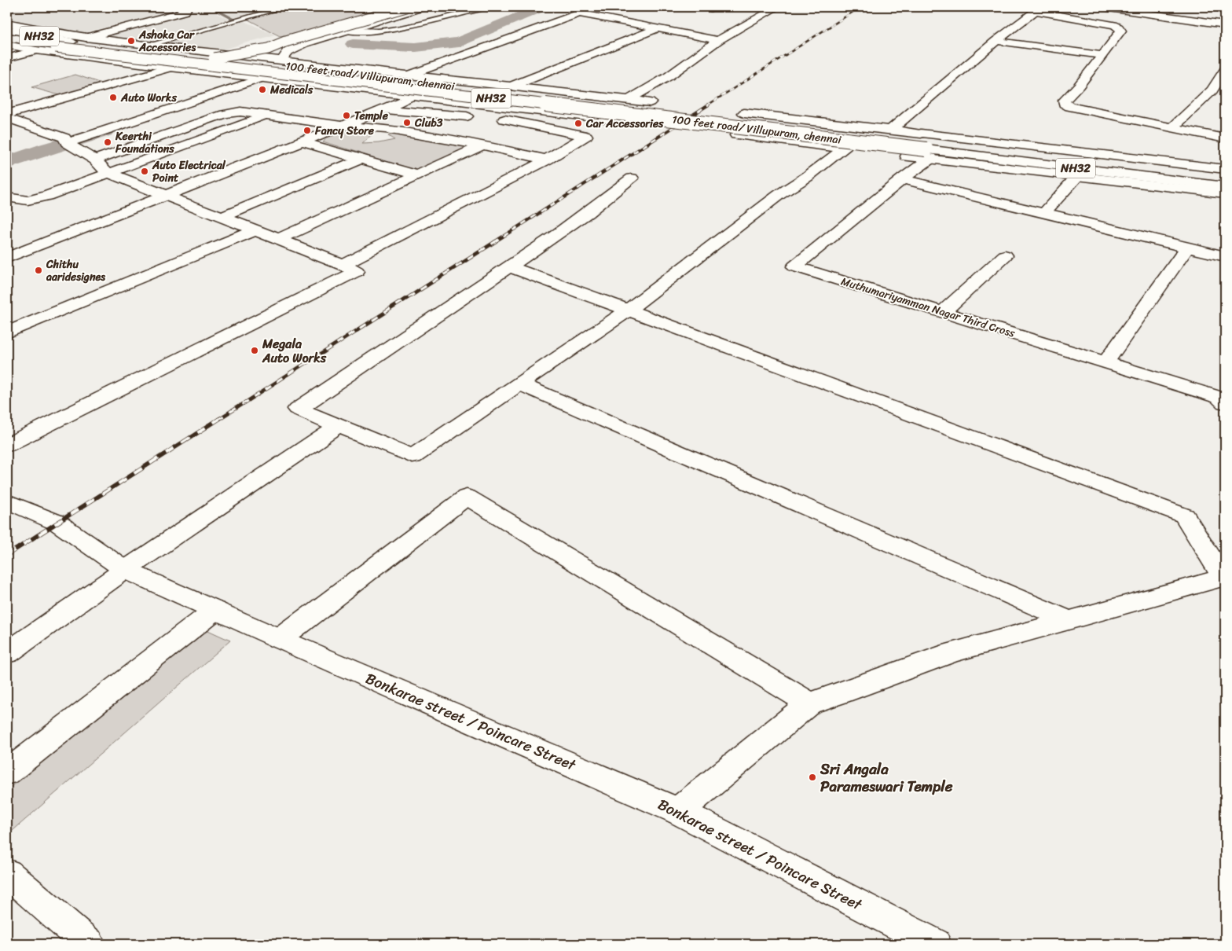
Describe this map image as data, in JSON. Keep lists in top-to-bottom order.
{
  "streets": {
    "main road": [
      "NH32",
      "100 feet road/ Villupuram, chennai",
      "Muthumariyamman Nagar Third Cross",
      "Bonkarae street / Poincare Street"
    ]
  },
  "crossings": [
    ["100 feet road/ Villupuram, chennai", "Muthumariyamman Nagar Third Cross"]
  ],
  "places": [
    "Ashoka Car Accessories",
    "Medicals",
    "Auto Works",
    "Temple",
    "Club3",
    "Car Accessories",
    "Fancy Store",
    "Keerthi Foundations",
    "Auto Electrical Point",
    "Chithu aaridesignes",
    "Megala Auto Works",
    "Sri Angala Parameswari Temple"
  ]
}
